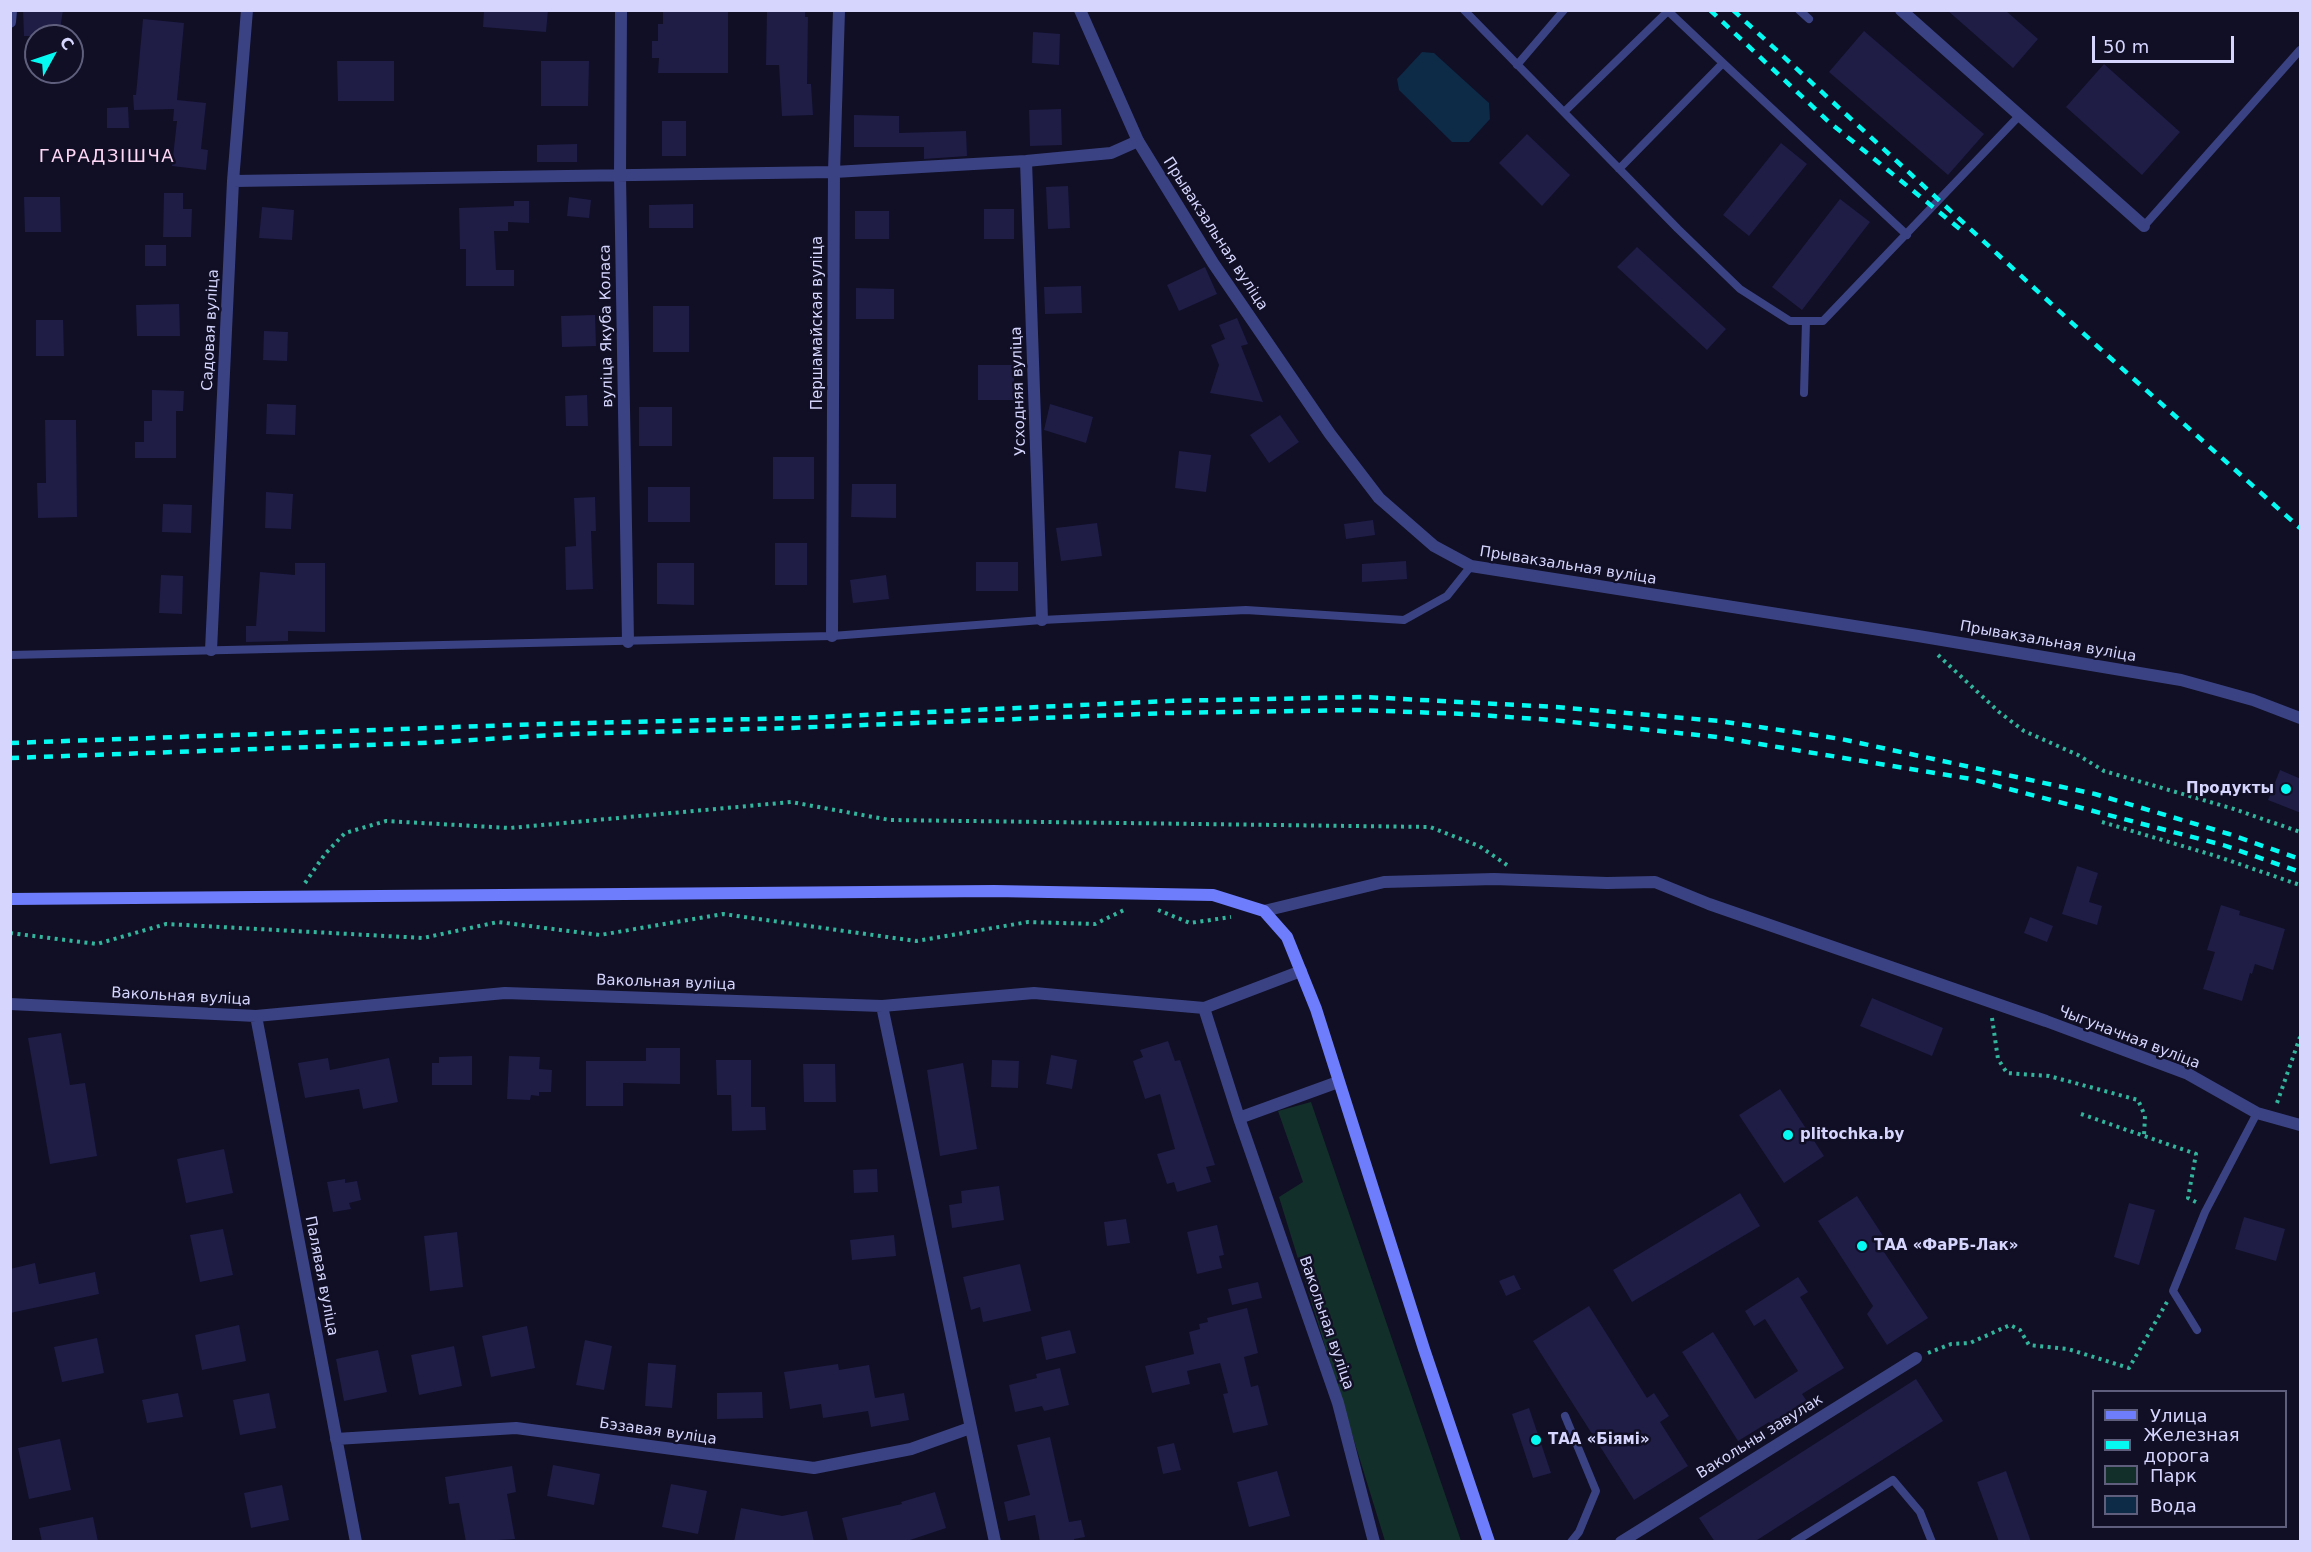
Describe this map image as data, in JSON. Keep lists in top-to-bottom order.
{
  "streets": {
    "street": [
      "Прывакзальная вуліца",
      "Першамайская вуліца",
      "вуліца Якуба Коласа",
      "Садовая вуліца",
      "Усходняя вуліца",
      "Вакольная вуліца",
      "Чыгуначная вуліца",
      "Палявая вуліца",
      "Бэзавая вуліца",
      "Вакольны завулак"
    ]
  },
  "crossings": [
    ["Вакольная вуліца", "Палявая вуліца"],
    ["Палявая вуліца", "Бэзавая вуліца"]
  ],
  "districts": ["ГАРАДЗІШЧА"],
  "places": [
    "Продукты",
    "plitochka.by",
    "ТАА «ФаРБ-Лак»",
    "ТАА «Біямі»"
  ],
  "legend": [
    "Улица",
    "Железная дорога",
    "Парк",
    "Вода"
  ],
  "scale_bar": "50 m",
  "north": "top right"
}
